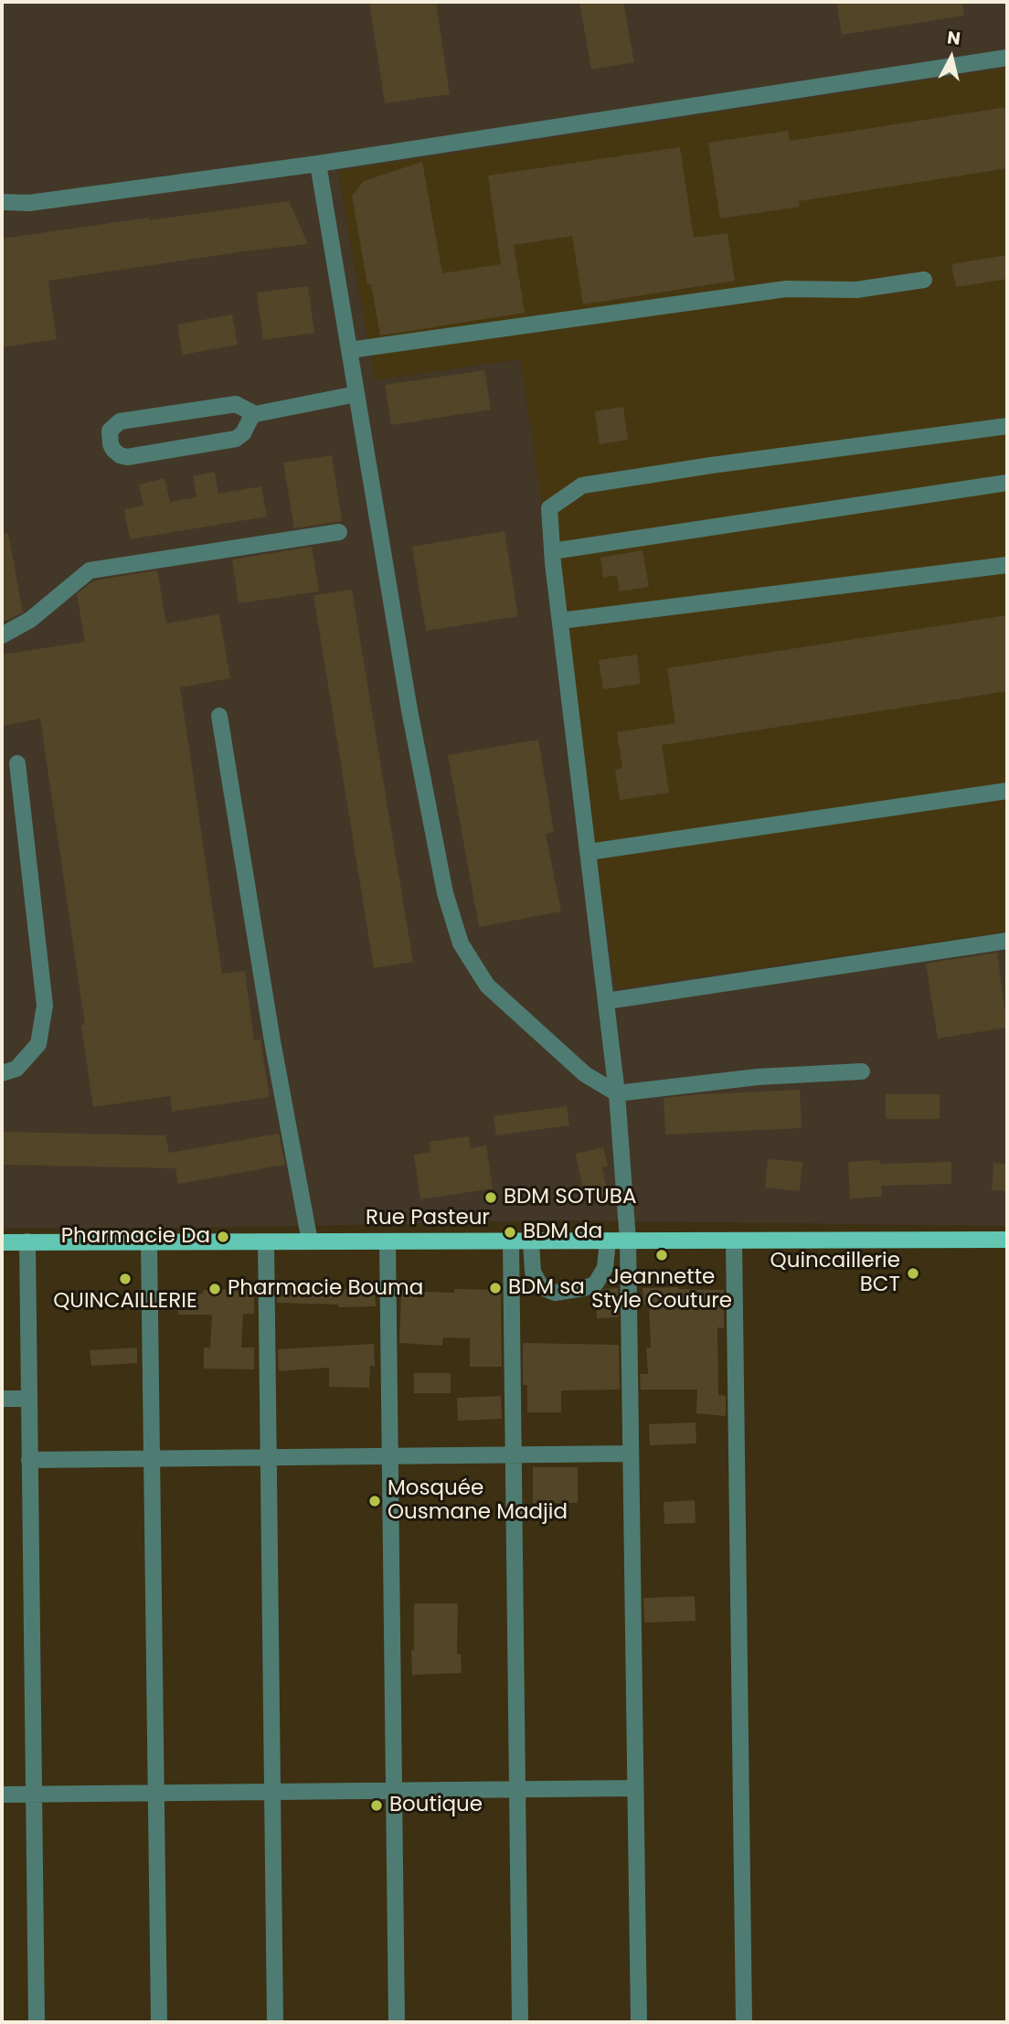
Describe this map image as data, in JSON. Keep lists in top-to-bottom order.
{
  "streets": {
    "main road": ["Rue Pasteur"]
  },
  "places": [
    "BDM SOTUBA",
    "BDM da",
    "Pharmacie Da",
    "Jeannette Style Couture",
    "Quincaillerie BCT",
    "QUINCAILLERIE",
    "BDM sa",
    "Pharmacie Bouma",
    "Mosquée Ousmane Madjid",
    "Boutique"
  ],
  "north": "top"
}
